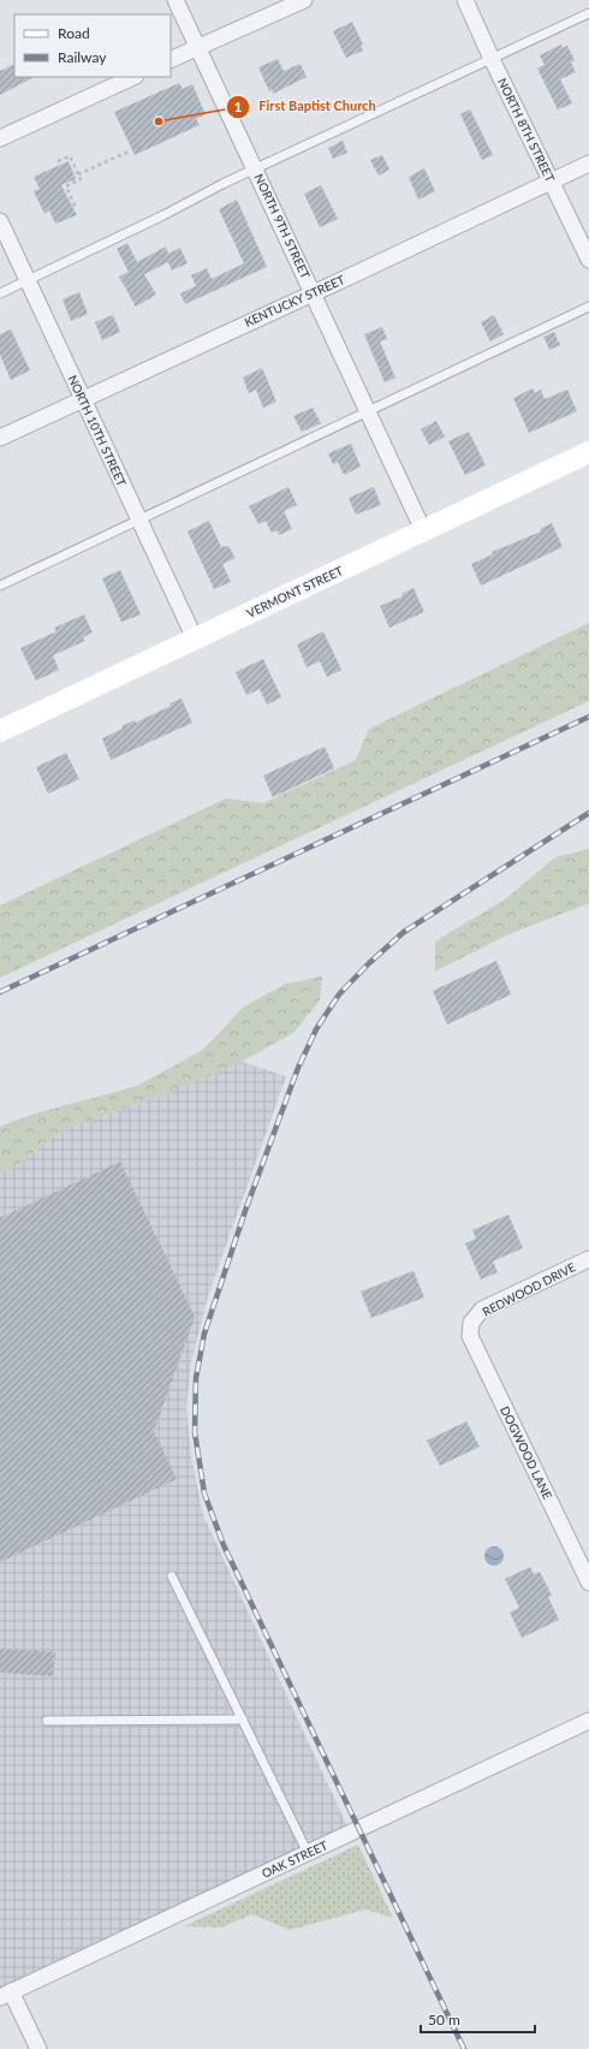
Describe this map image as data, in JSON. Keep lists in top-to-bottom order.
{
  "streets": {
    "street": [
      "NORTH 8TH STREET",
      "NORTH 9TH STREET",
      "KENTUCKY STREET",
      "NORTH 10TH STREET",
      "VERMONT STREET",
      "REDWOOD DRIVE",
      "DOGWOOD LANE",
      "OAK STREET"
    ]
  },
  "crossings": [
    ["NORTH 8TH STREET", "KENTUCKY STREET"],
    ["NORTH 9TH STREET", "KENTUCKY STREET"],
    ["NORTH 9TH STREET", "VERMONT STREET"],
    ["KENTUCKY STREET", "NORTH 10TH STREET"],
    ["NORTH 10TH STREET", "VERMONT STREET"],
    ["REDWOOD DRIVE", "DOGWOOD LANE"]
  ],
  "places": ["First Baptist Church"],
  "legend": ["Road", "Railway"],
  "scale_bar": "50 m"
}
